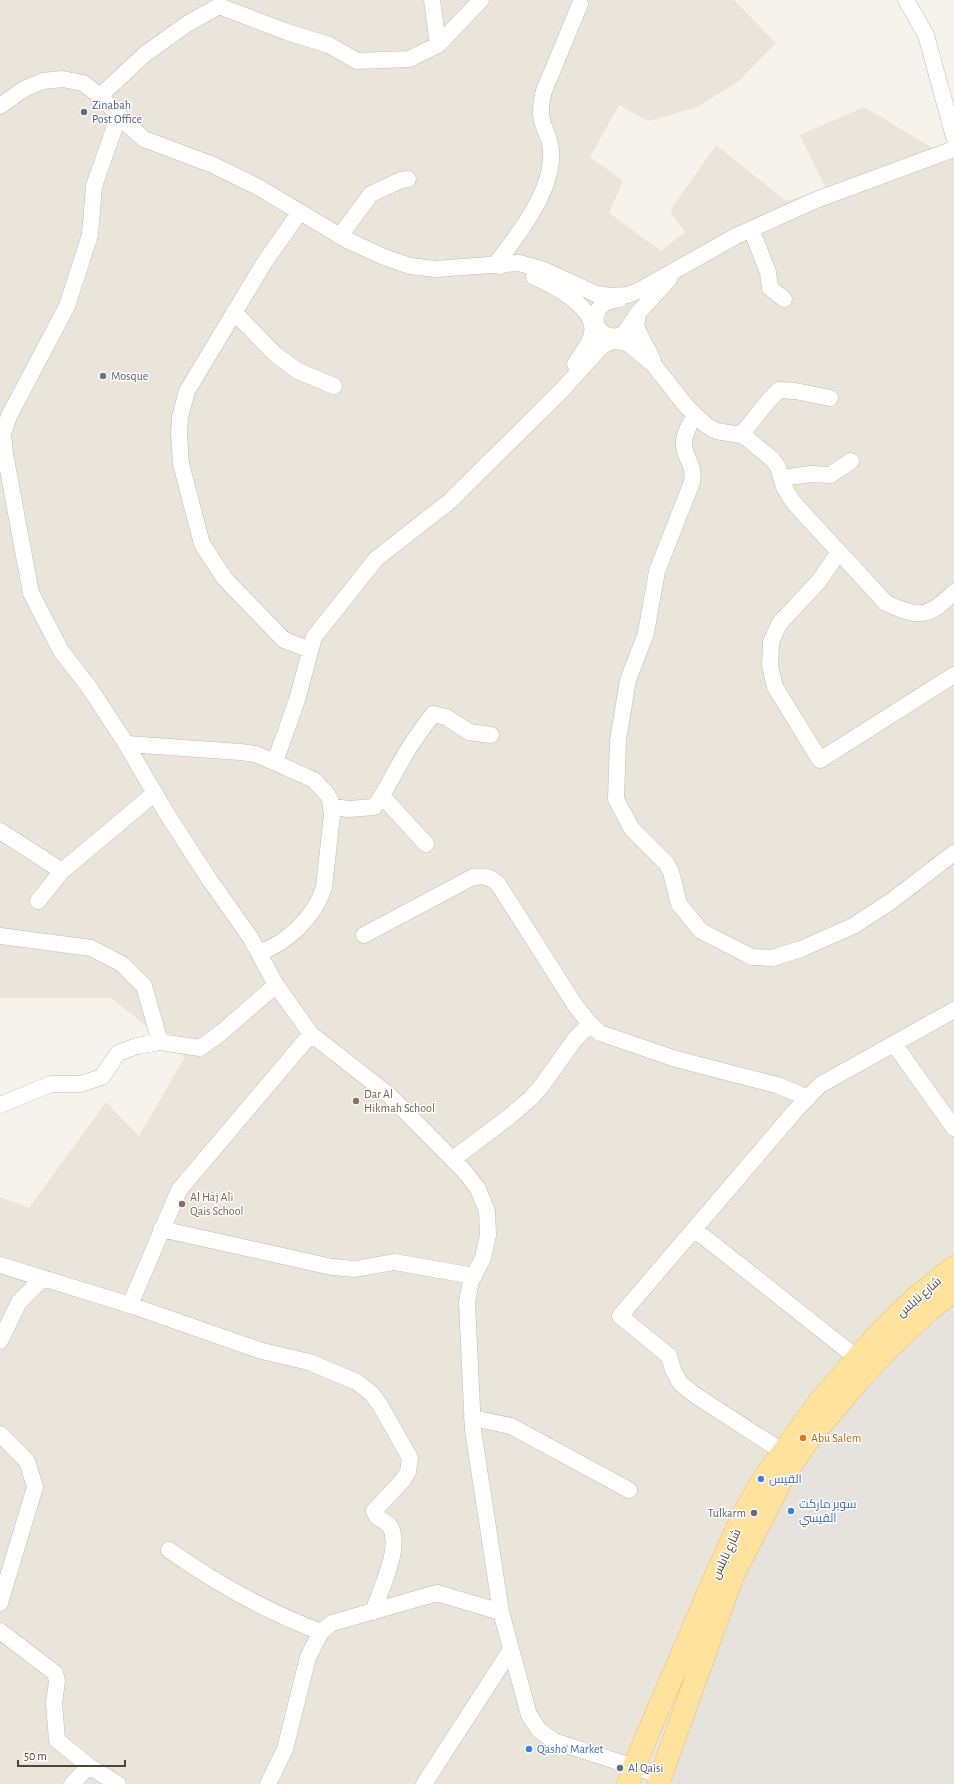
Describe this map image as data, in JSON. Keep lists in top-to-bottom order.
{
  "streets": {
    "main road": ["شارع نابلس"]
  },
  "places": [
    "Zinabah Post Office",
    "Mosque",
    "Dar Al Hikmah School",
    "Al Haj Ali Qais School",
    "Abu Salem",
    "القيس",
    "سوبر ماركت القيسي",
    "Tulkarm",
    "Qasho' Market",
    "Al Qaisi"
  ],
  "scale_bar": "50 m"
}
